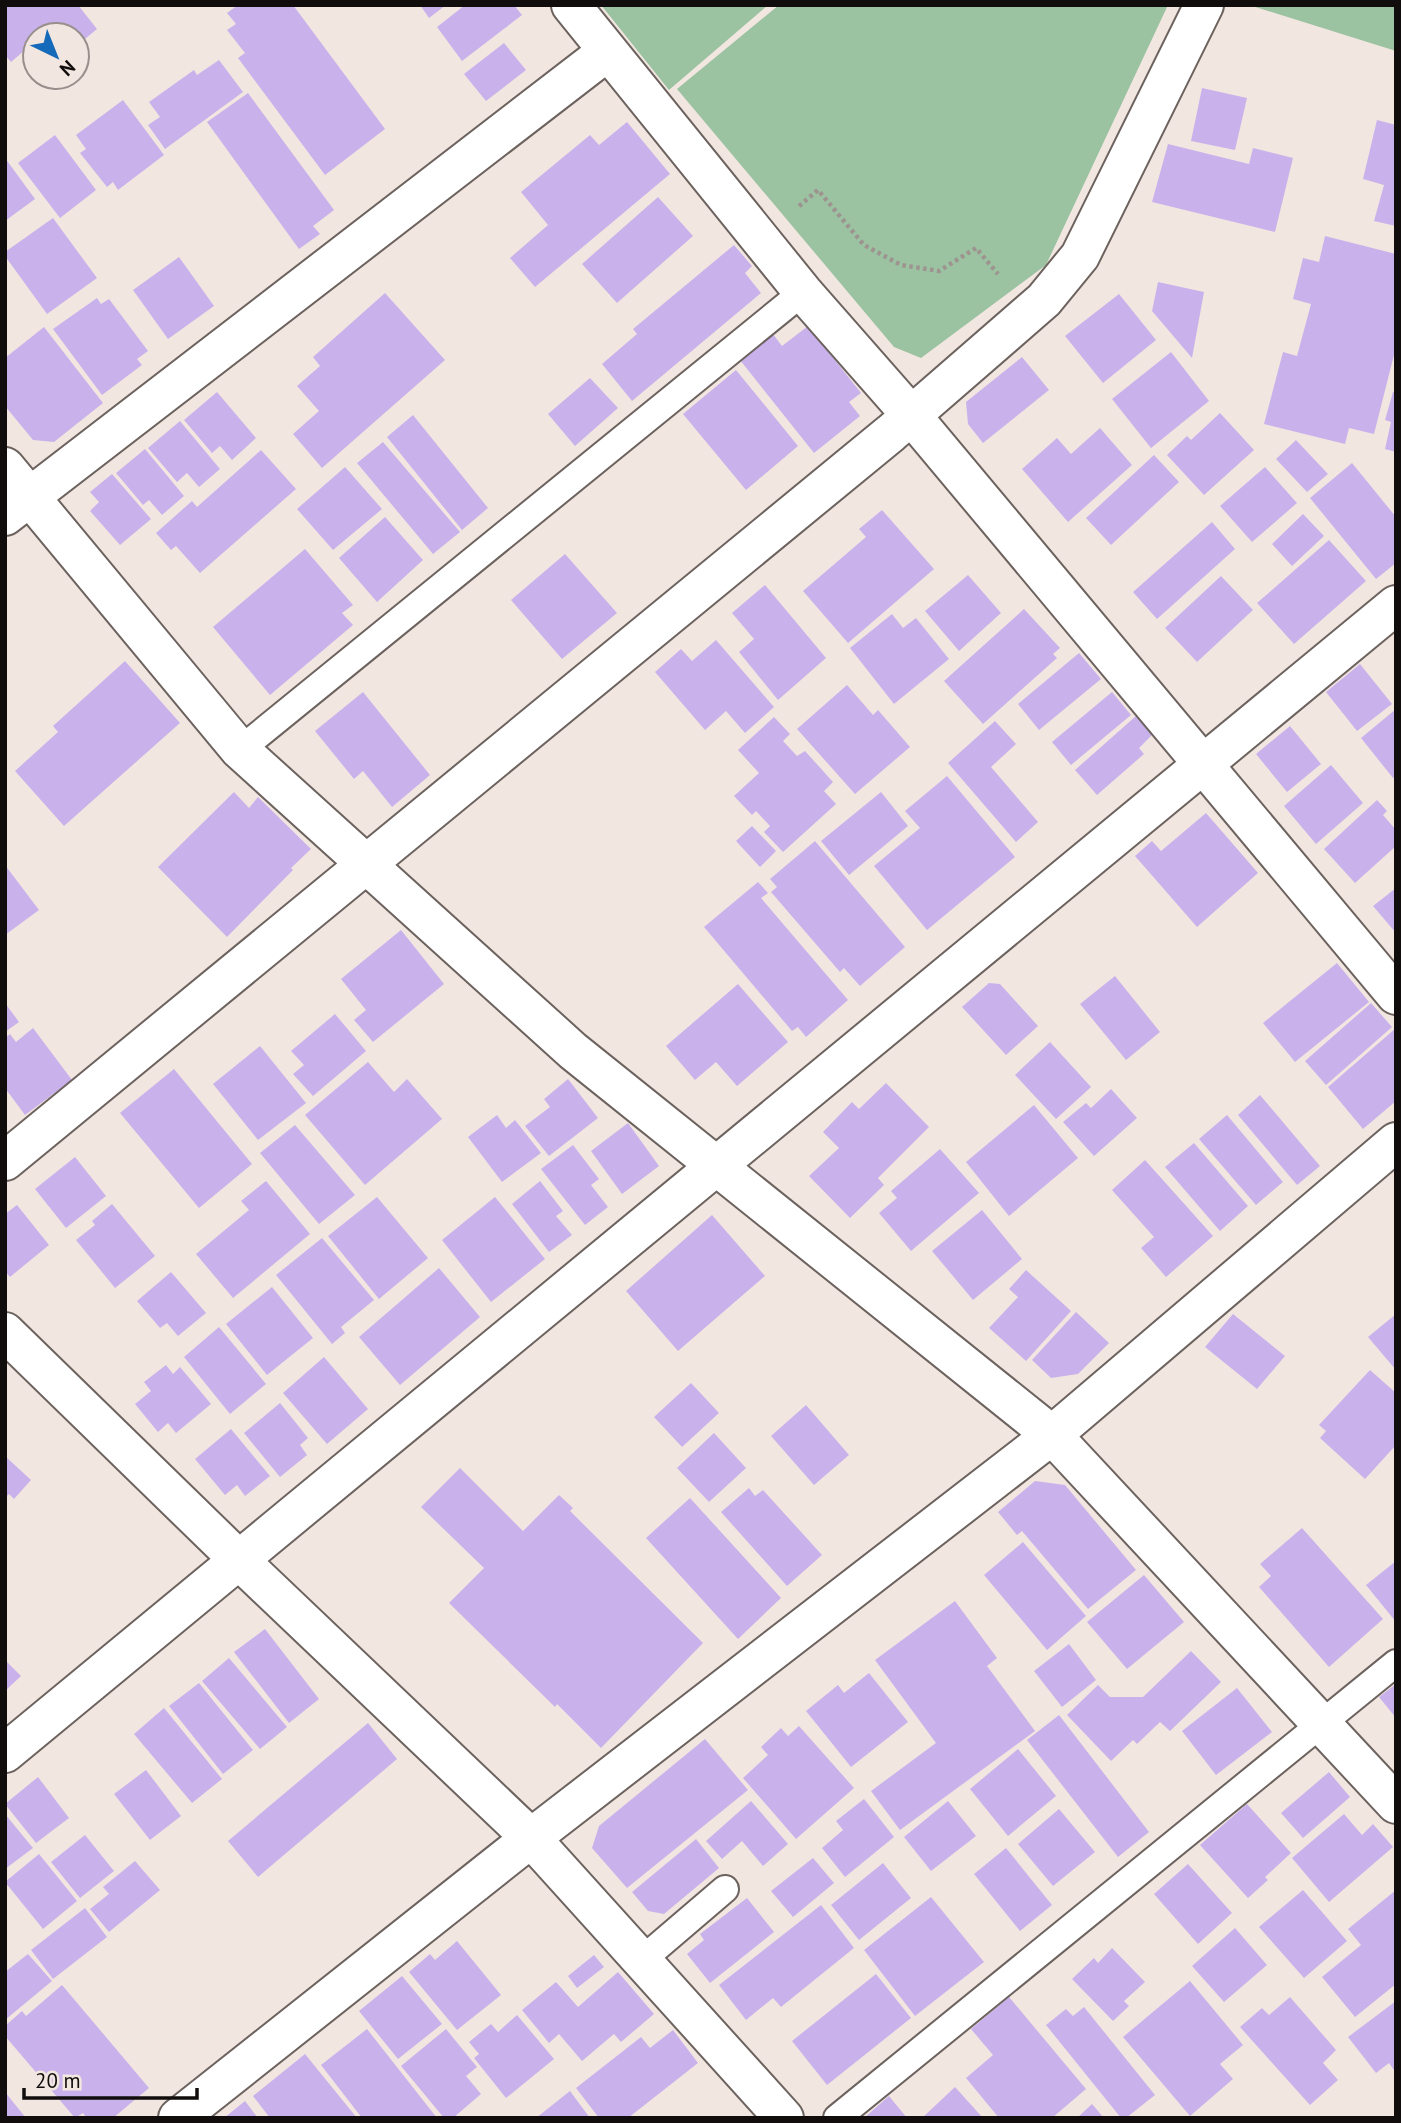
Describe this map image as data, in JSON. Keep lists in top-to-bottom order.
{
  "scale_bar": "20 m",
  "north": "bottom right"
}
